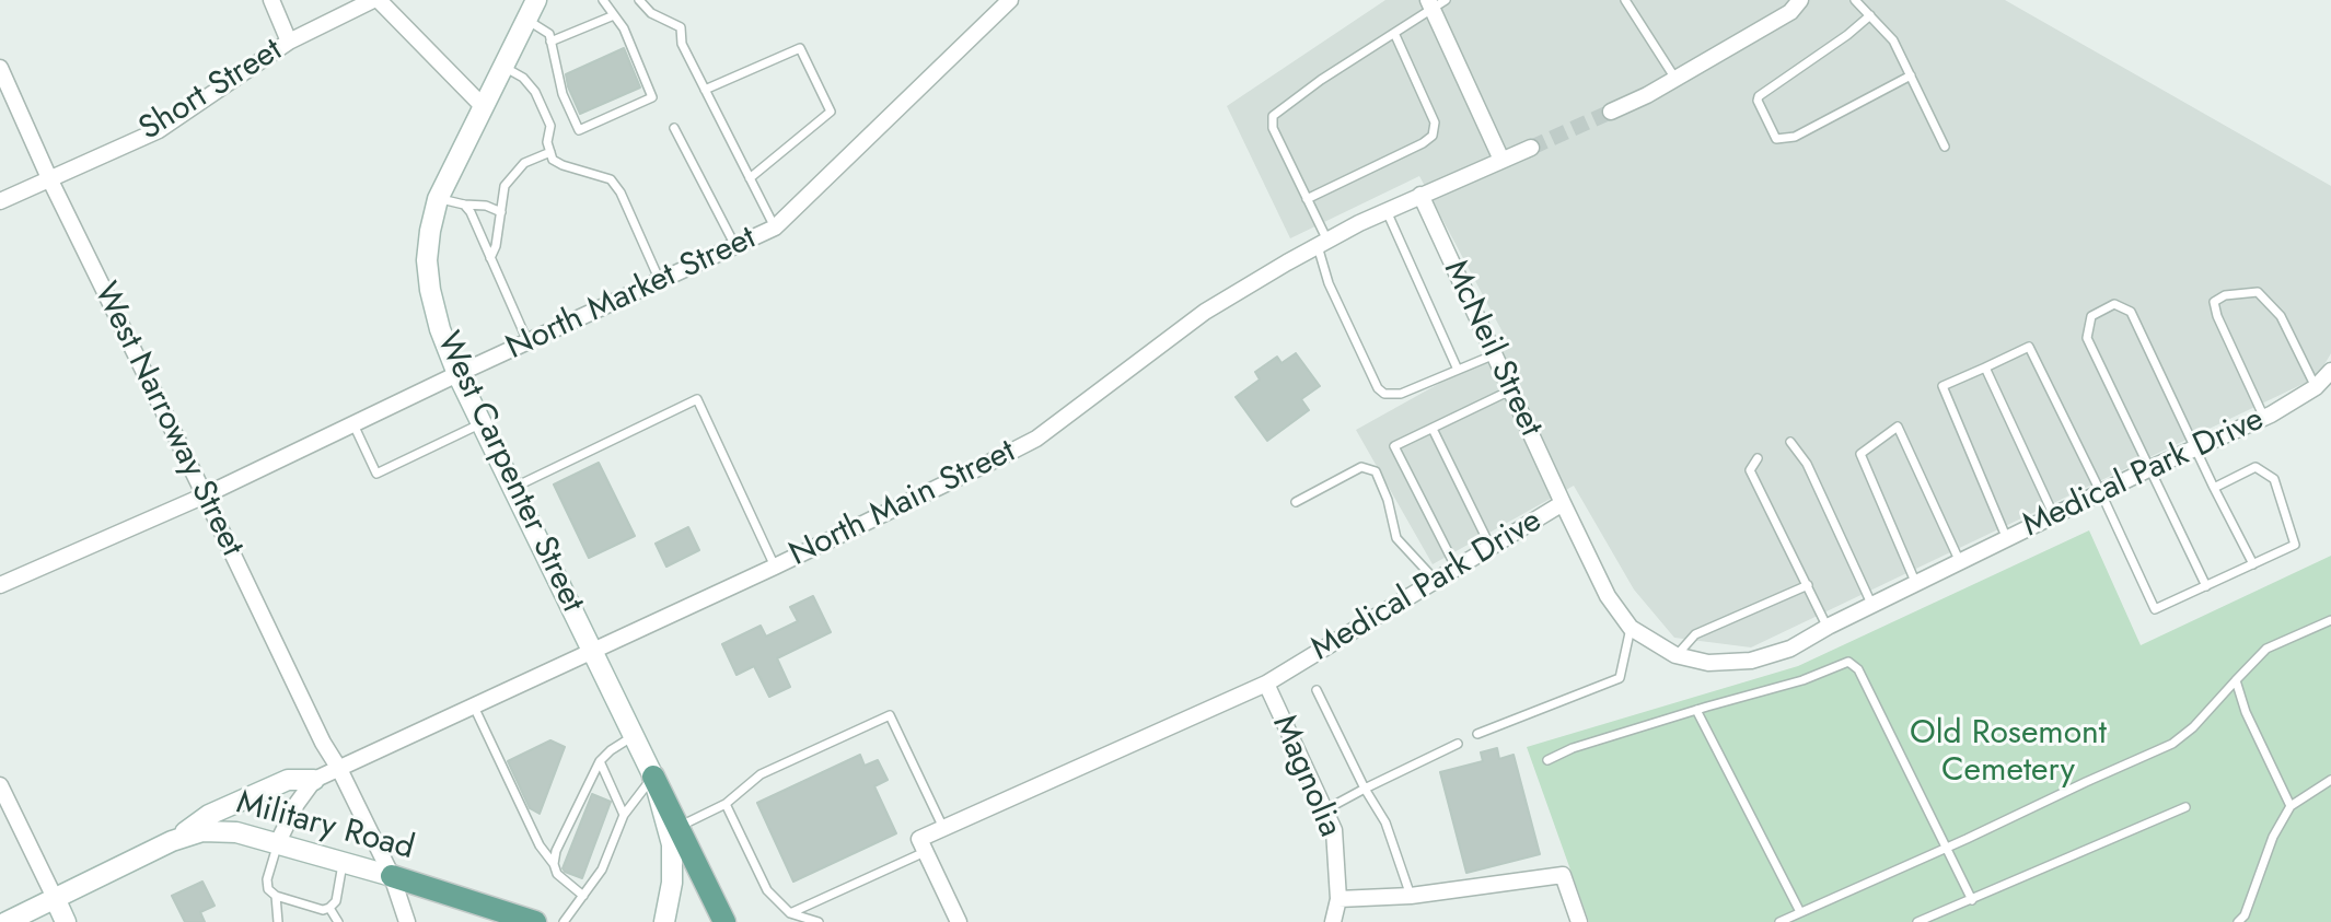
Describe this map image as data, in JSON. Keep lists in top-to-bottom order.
{
  "streets": {
    "main road": ["West Carpenter Street", "Military Road"],
    "street": [
      "Short Street",
      "North Market Street",
      "McNeil Street",
      "West Narroway Street",
      "Medical Park Drive",
      "North Main Street",
      "Magnolia"
    ]
  },
  "crossings": [
    ["Short Street", "West Narroway Street"],
    ["Short Street", "West Carpenter Street"],
    ["North Market Street", "West Narroway Street"],
    ["North Market Street", "West Carpenter Street"],
    ["McNeil Street", "Medical Park Drive"],
    ["McNeil Street", "North Main Street"],
    ["West Narroway Street", "North Main Street"],
    ["West Narroway Street", "Military Road"],
    ["West Carpenter Street", "North Main Street"],
    ["Medical Park Drive", "Magnolia"]
  ],
  "parks": ["Old Rosemont Cemetery"]
}
